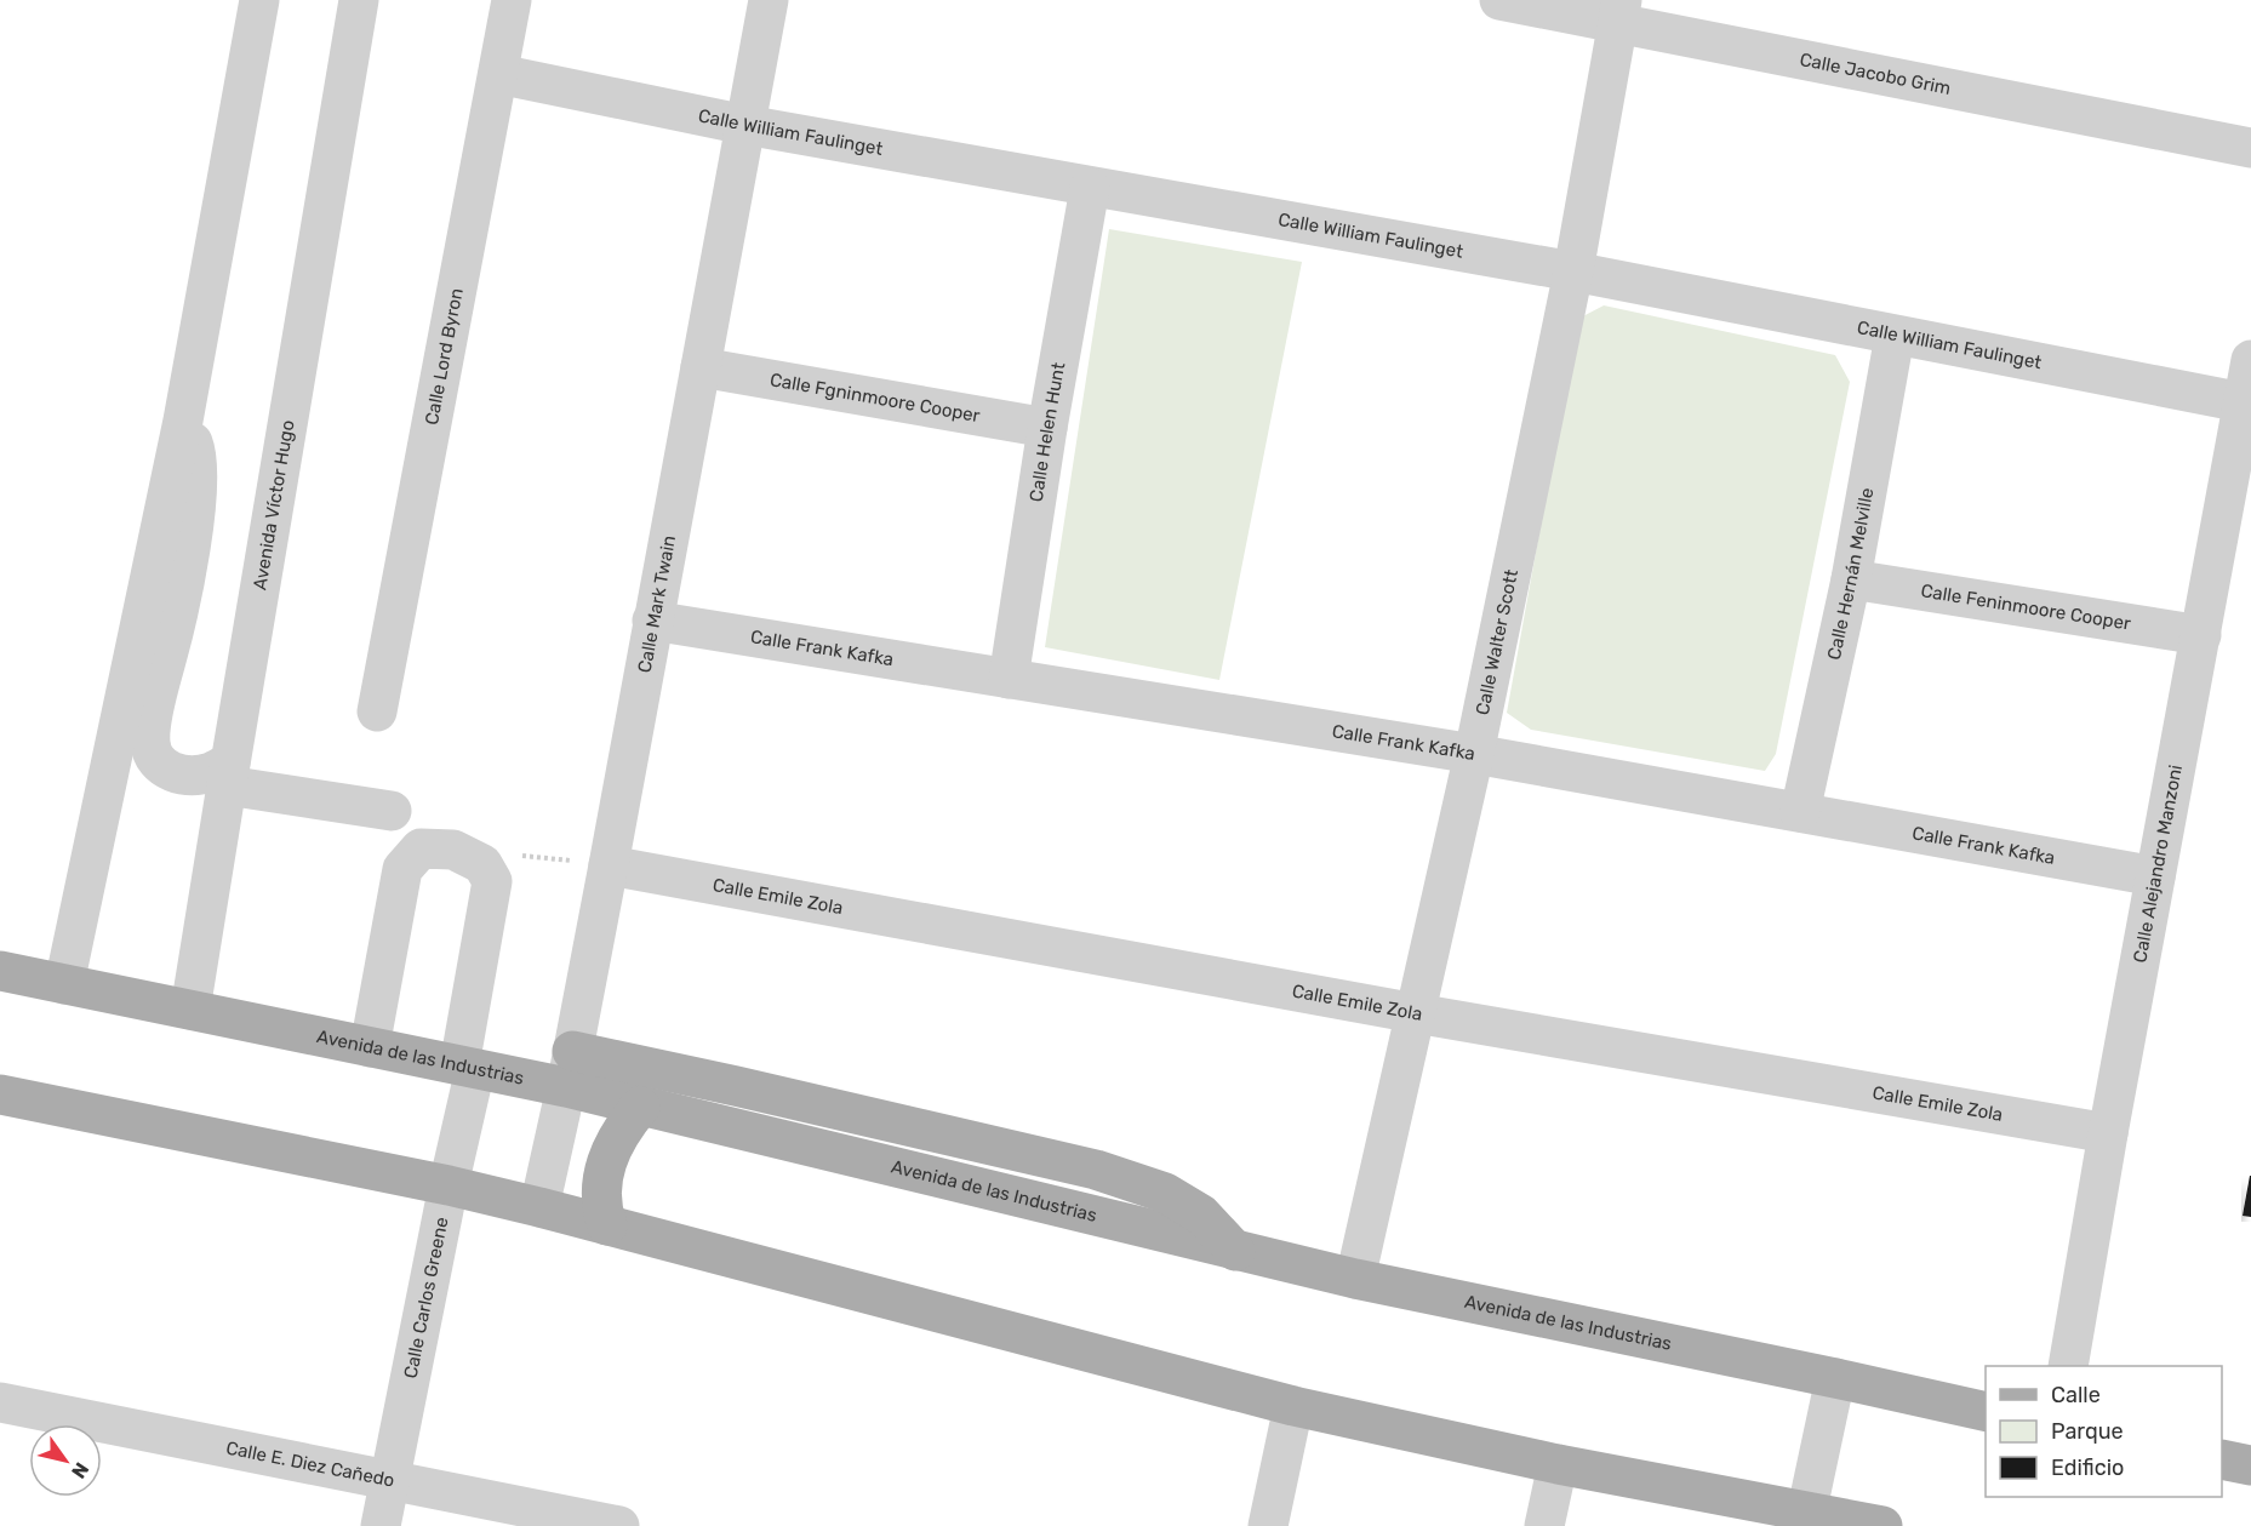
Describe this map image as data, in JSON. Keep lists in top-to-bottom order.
{
  "streets": {
    "main road": ["Avenida de las Industrias"],
    "street": [
      "Calle Jacobo Grim",
      "Calle William Faulinget",
      "Calle Lord Byron",
      "Calle Fgninmoore Cooper",
      "Calle Helen Hunt",
      "Avenida Víctor Hugo",
      "Calle Hernán Melville",
      "Calle Mark Twain",
      "Calle Feninmoore Cooper",
      "Calle Walter Scott",
      "Calle Frank Kafka",
      "Calle Alejandro Manzoni",
      "Calle Emile Zola",
      "Calle Carlos Greene",
      "Calle E. Diez Cañedo"
    ]
  },
  "crossings": [
    ["Calle Jacobo Grim", "Calle Walter Scott"],
    ["Calle William Faulinget", "Calle Lord Byron"],
    ["Calle William Faulinget", "Calle Helen Hunt"],
    ["Calle William Faulinget", "Calle Hernán Melville"],
    ["Calle William Faulinget", "Calle Mark Twain"],
    ["Calle William Faulinget", "Calle Walter Scott"],
    ["Calle William Faulinget", "Calle Alejandro Manzoni"],
    ["Calle Fgninmoore Cooper", "Calle Helen Hunt"],
    ["Calle Fgninmoore Cooper", "Calle Mark Twain"],
    ["Calle Helen Hunt", "Calle Frank Kafka"],
    ["Avenida Víctor Hugo", "Avenida de las Industrias"],
    ["Calle Hernán Melville", "Calle Feninmoore Cooper"],
    ["Calle Hernán Melville", "Calle Frank Kafka"],
    ["Calle Mark Twain", "Calle Frank Kafka"],
    ["Calle Mark Twain", "Calle Emile Zola"],
    ["Calle Mark Twain", "Avenida de las Industrias"],
    ["Calle Feninmoore Cooper", "Calle Alejandro Manzoni"],
    ["Calle Walter Scott", "Calle Frank Kafka"],
    ["Calle Walter Scott", "Calle Emile Zola"],
    ["Calle Walter Scott", "Avenida de las Industrias"],
    ["Calle Frank Kafka", "Calle Alejandro Manzoni"],
    ["Calle Alejandro Manzoni", "Calle Emile Zola"],
    ["Avenida de las Industrias", "Calle Carlos Greene"],
    ["Calle Carlos Greene", "Calle E. Diez Cañedo"]
  ],
  "legend": ["Calle", "Parque", "Edificio"],
  "north": "bottom right"
}
